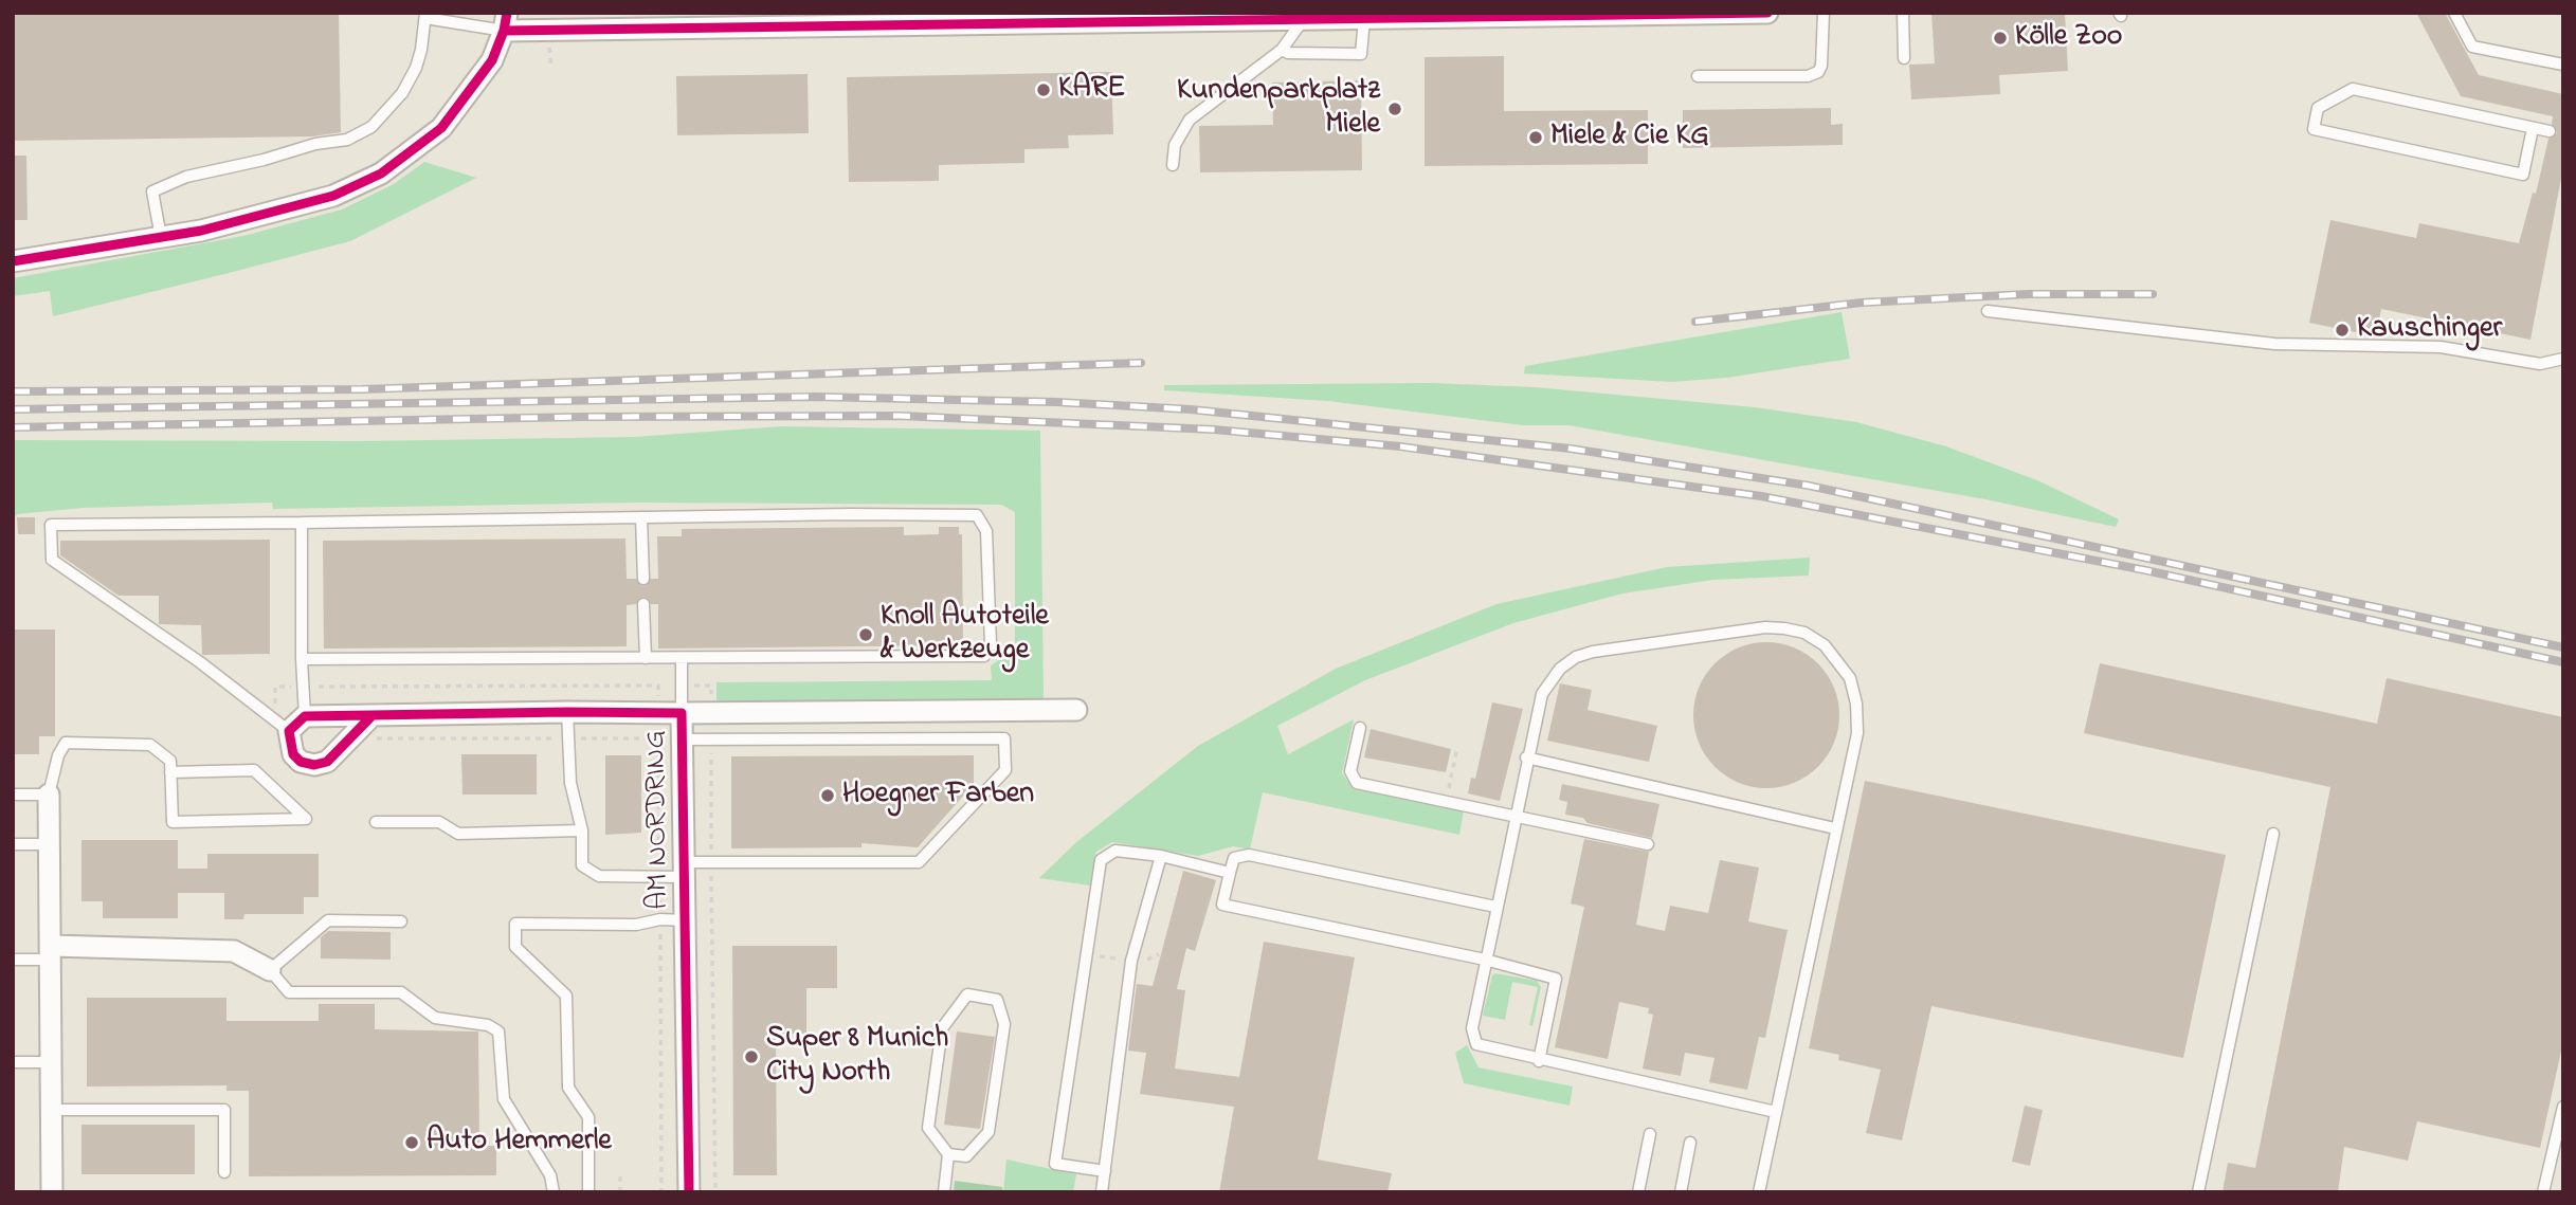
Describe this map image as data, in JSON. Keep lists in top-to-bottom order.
{
  "streets": {
    "street": ["AM NORDRING"]
  },
  "places": [
    "Kölle Zoo",
    "KARE",
    "Kundenparkplatz Miele",
    "Miele & Cie KG",
    "Kauschinger",
    "Knoll Autoteile & Werkzeuge",
    "Hoegner Farben",
    "Super 8 Munich City North",
    "Auto Hemmerle"
  ]
}
